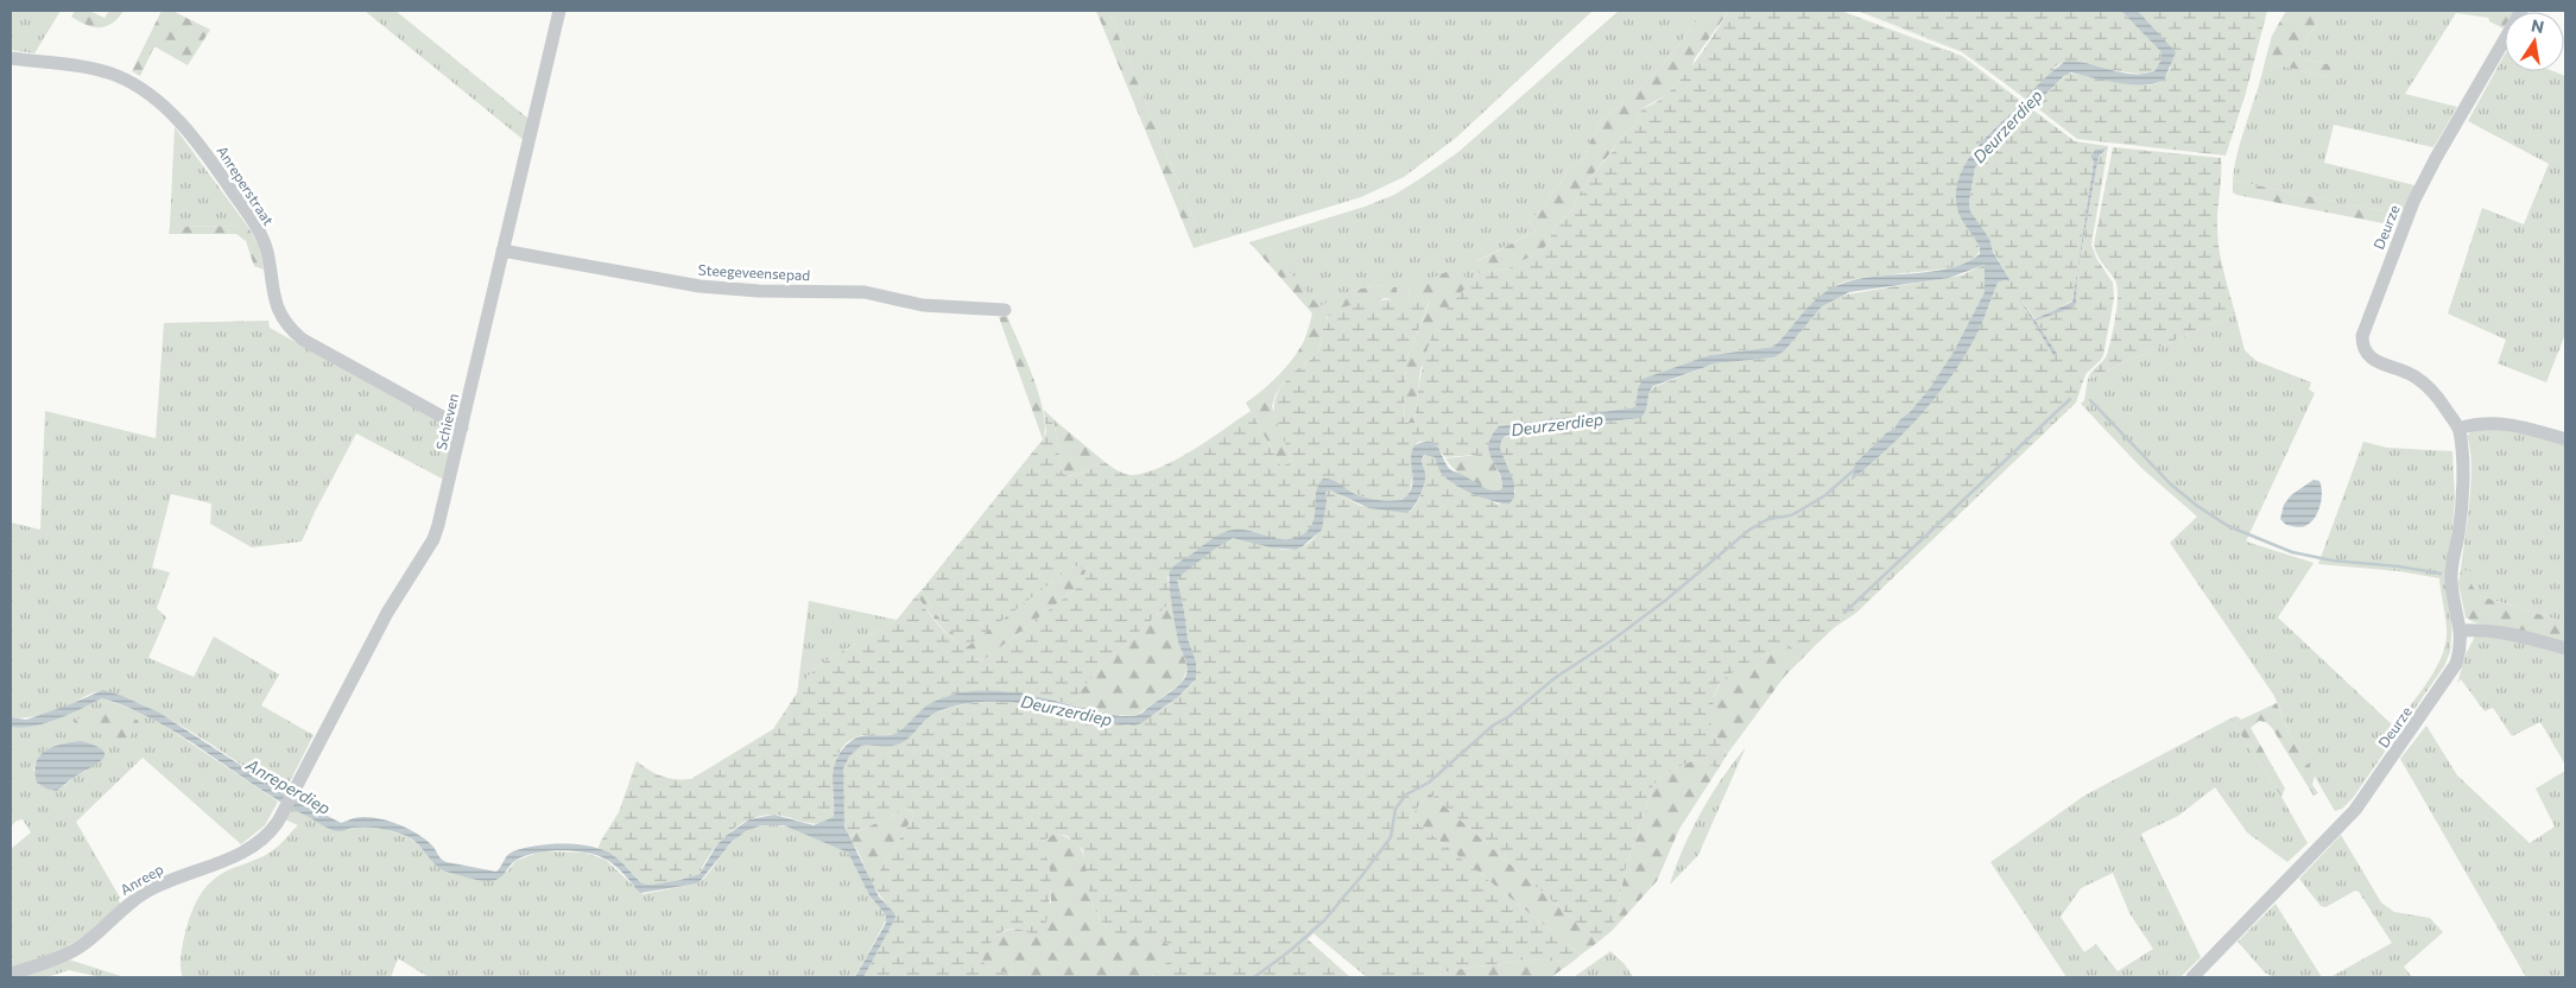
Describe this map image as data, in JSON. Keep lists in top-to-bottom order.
{
  "streets": {
    "street": [
      "Anreperstraat",
      "Deurze",
      "Steegeveensepad",
      "Schieven",
      "Anreep"
    ]
  },
  "crossings": [
    ["Anreperstraat", "Schieven"],
    ["Steegeveensepad", "Schieven"],
    ["Schieven", "Anreep"]
  ],
  "water": ["Deurzerdiep", "Anreperdiep"],
  "north": "top"
}
